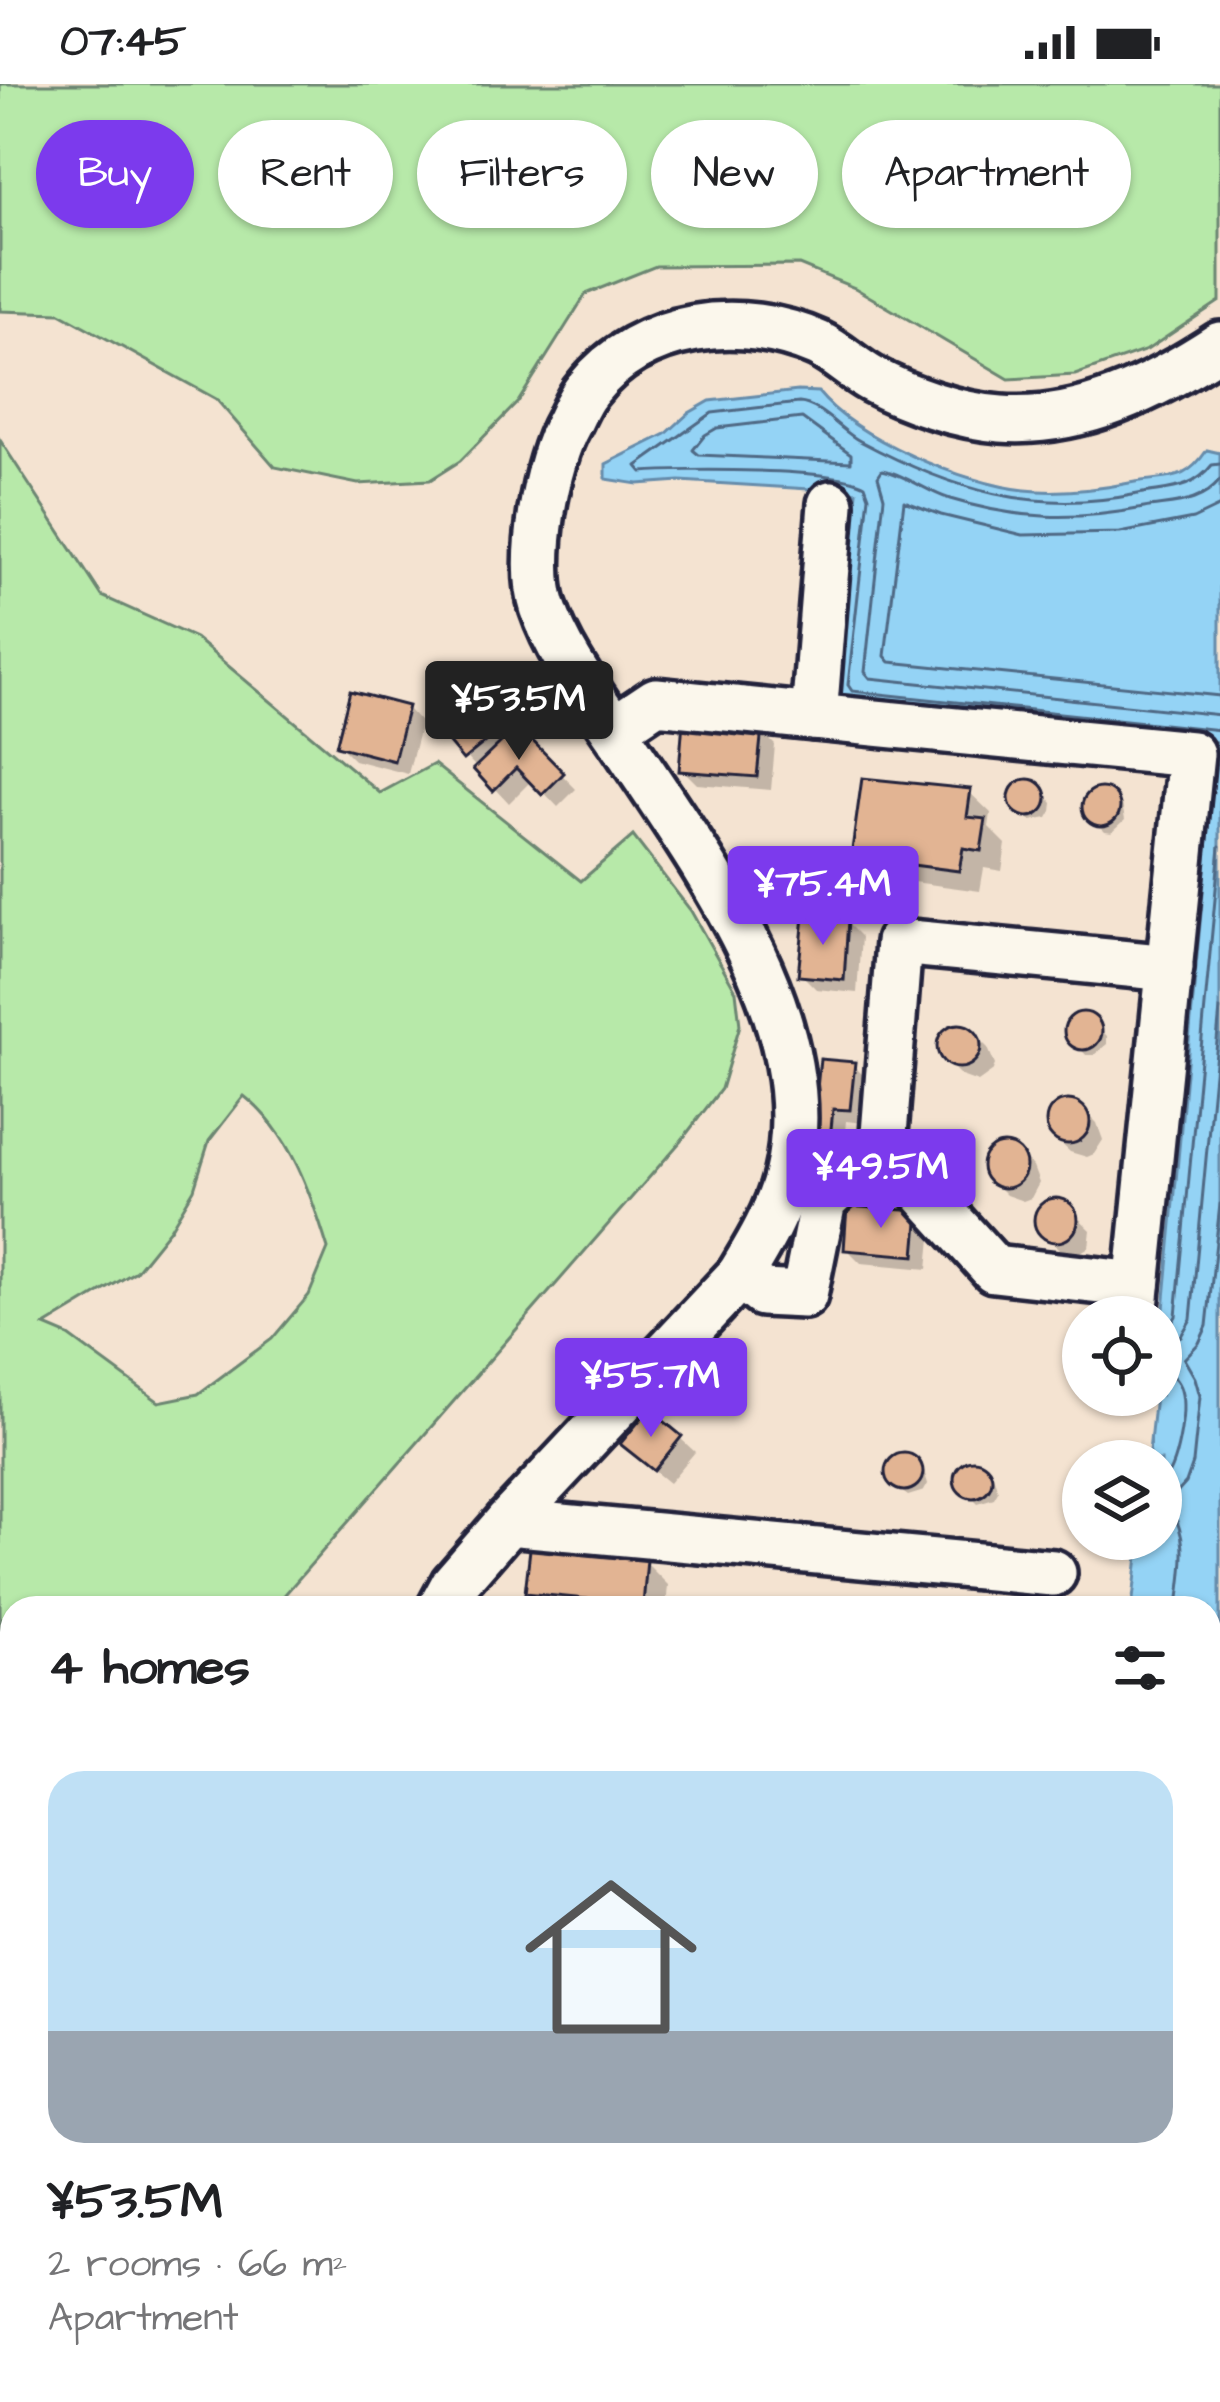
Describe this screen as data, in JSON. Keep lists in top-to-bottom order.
{
  "page": {
    "status": "07:45",
    "chip": [
      "Buy",
      "Rent",
      "Filters",
      "New",
      "Apartment"
    ],
    "price": [
      "¥53.5M",
      "¥75.4M",
      "¥49.5M",
      "¥55.7M"
    ],
    "heading": "4 homes",
    "list": [
      {
        "name": "¥53.5M",
        "note": "2 rooms · 66 m² · Apartment"
      }
    ]
  }
}
